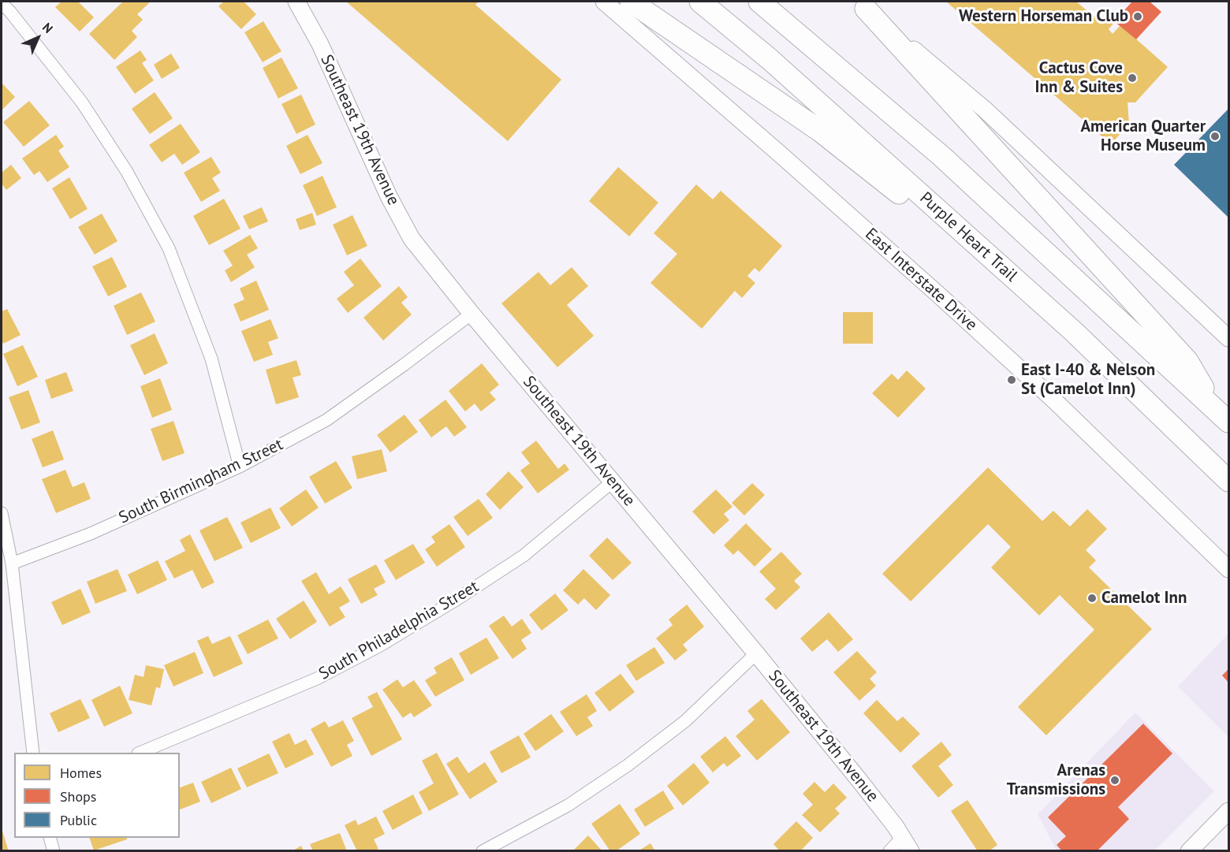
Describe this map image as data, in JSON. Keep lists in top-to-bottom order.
{
  "streets": {
    "highway": ["Purple Heart Trail"],
    "main road": ["Southeast 19th Avenue", "East Interstate Drive"],
    "street": ["South Birmingham Street", "South Philadelphia Street"]
  },
  "crossings": [
    ["Southeast 19th Avenue", "South Birmingham Street"],
    ["Southeast 19th Avenue", "South Philadelphia Street"]
  ],
  "places": [
    "Western Horseman Club",
    "Cactus Cove Inn & Suites",
    "American Quarter Horse Museum",
    "East I-40 & Nelson St (Camelot Inn)",
    "Camelot Inn",
    "Arenas Transmissions"
  ],
  "legend": ["Homes", "Shops", "Public"],
  "north": "top right"
}
